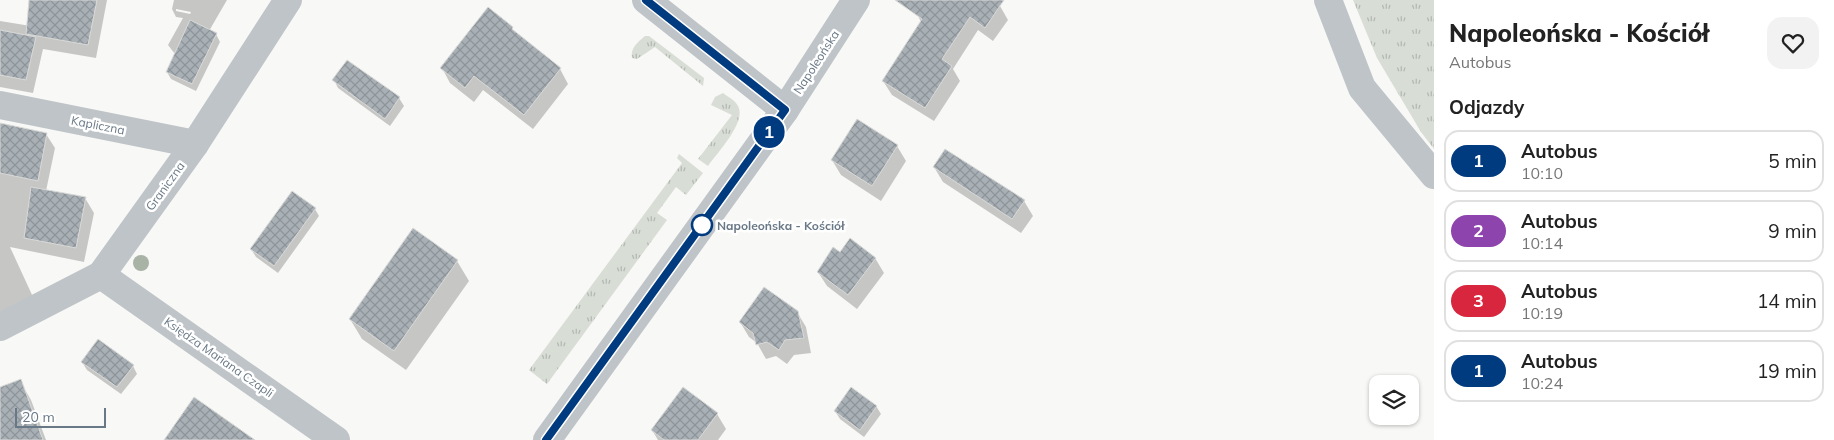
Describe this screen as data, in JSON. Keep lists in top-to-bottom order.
{
  "streets": {
    "street": [
      "Napoleońska",
      "Kapliczna",
      "Graniczna",
      "Księdza Mariana Czapli"
    ]
  },
  "crossings": [
    ["Kapliczna", "Graniczna"],
    ["Graniczna", "Księdza Mariana Czapli"]
  ],
  "places": ["Napoleońska - Kościół"],
  "lines": ["bus line 1"],
  "scale_bar": "20 m",
  "page": {
    "on_map": "1",
    "heading": [
      ["Napoleońska - Kościół", "Autobus"],
      "Odjazdy"
    ],
    "list": [
      {
        "mark": "1",
        "name": "Autobus",
        "note": "10:10",
        "value": "5 min"
      },
      {
        "mark": "2",
        "name": "Autobus",
        "note": "10:14",
        "value": "9 min"
      },
      {
        "mark": "3",
        "name": "Autobus",
        "note": "10:19",
        "value": "14 min"
      },
      {
        "mark": "1",
        "name": "Autobus",
        "note": "10:24",
        "value": "19 min"
      }
    ],
    "scale": "20 m"
  }
}
